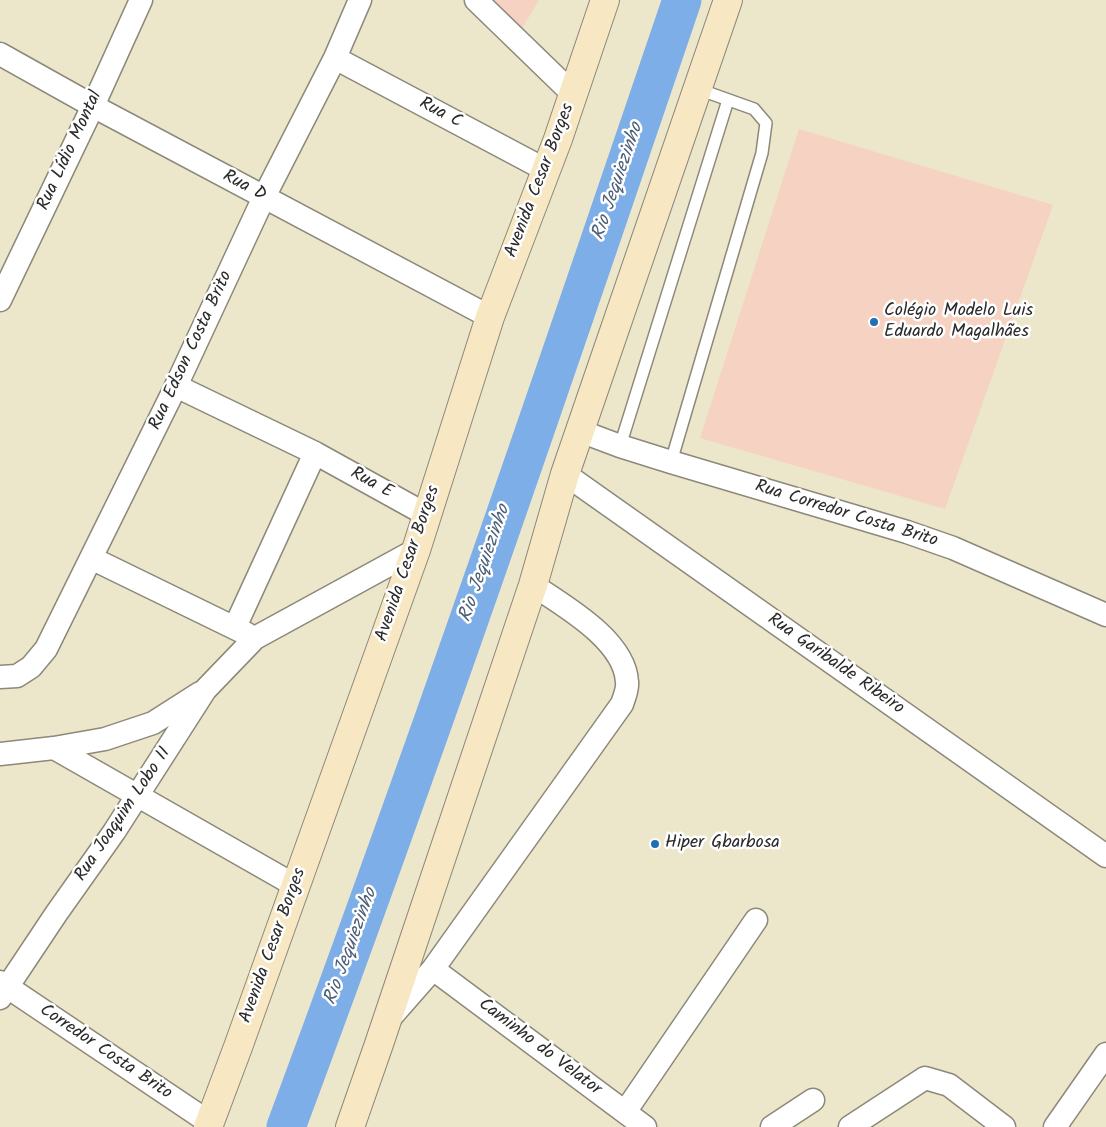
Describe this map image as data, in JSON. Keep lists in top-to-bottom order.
{
  "streets": {
    "main road": ["Avenida Cesar Borges"],
    "street": [
      "Rua C",
      "Rua Lídio Montal",
      "Rua D",
      "Rua Edson Costa Brito",
      "Rua E",
      "Rua Corredor Costa Brito",
      "Rua Garibalde Ribeiro",
      "Rua Joaquim Lobo II",
      "Caminho do Velator",
      "Corredor Costa Brito"
    ]
  },
  "crossings": [
    ["Rua C", "Avenida Cesar Borges"],
    ["Rua C", "Rua Edson Costa Brito"],
    ["Rua Lídio Montal", "Rua D"],
    ["Avenida Cesar Borges", "Rua D"],
    ["Avenida Cesar Borges", "Rua E"],
    ["Avenida Cesar Borges", "Corredor Costa Brito"],
    ["Rua D", "Rua Edson Costa Brito"],
    ["Rua Edson Costa Brito", "Rua E"],
    ["Rua Joaquim Lobo II", "Corredor Costa Brito"]
  ],
  "water": ["Rio Jequiezinho"],
  "places": ["Colégio Modelo Luis Eduardo Magalhães", "Hiper Gbarbosa"]
}
